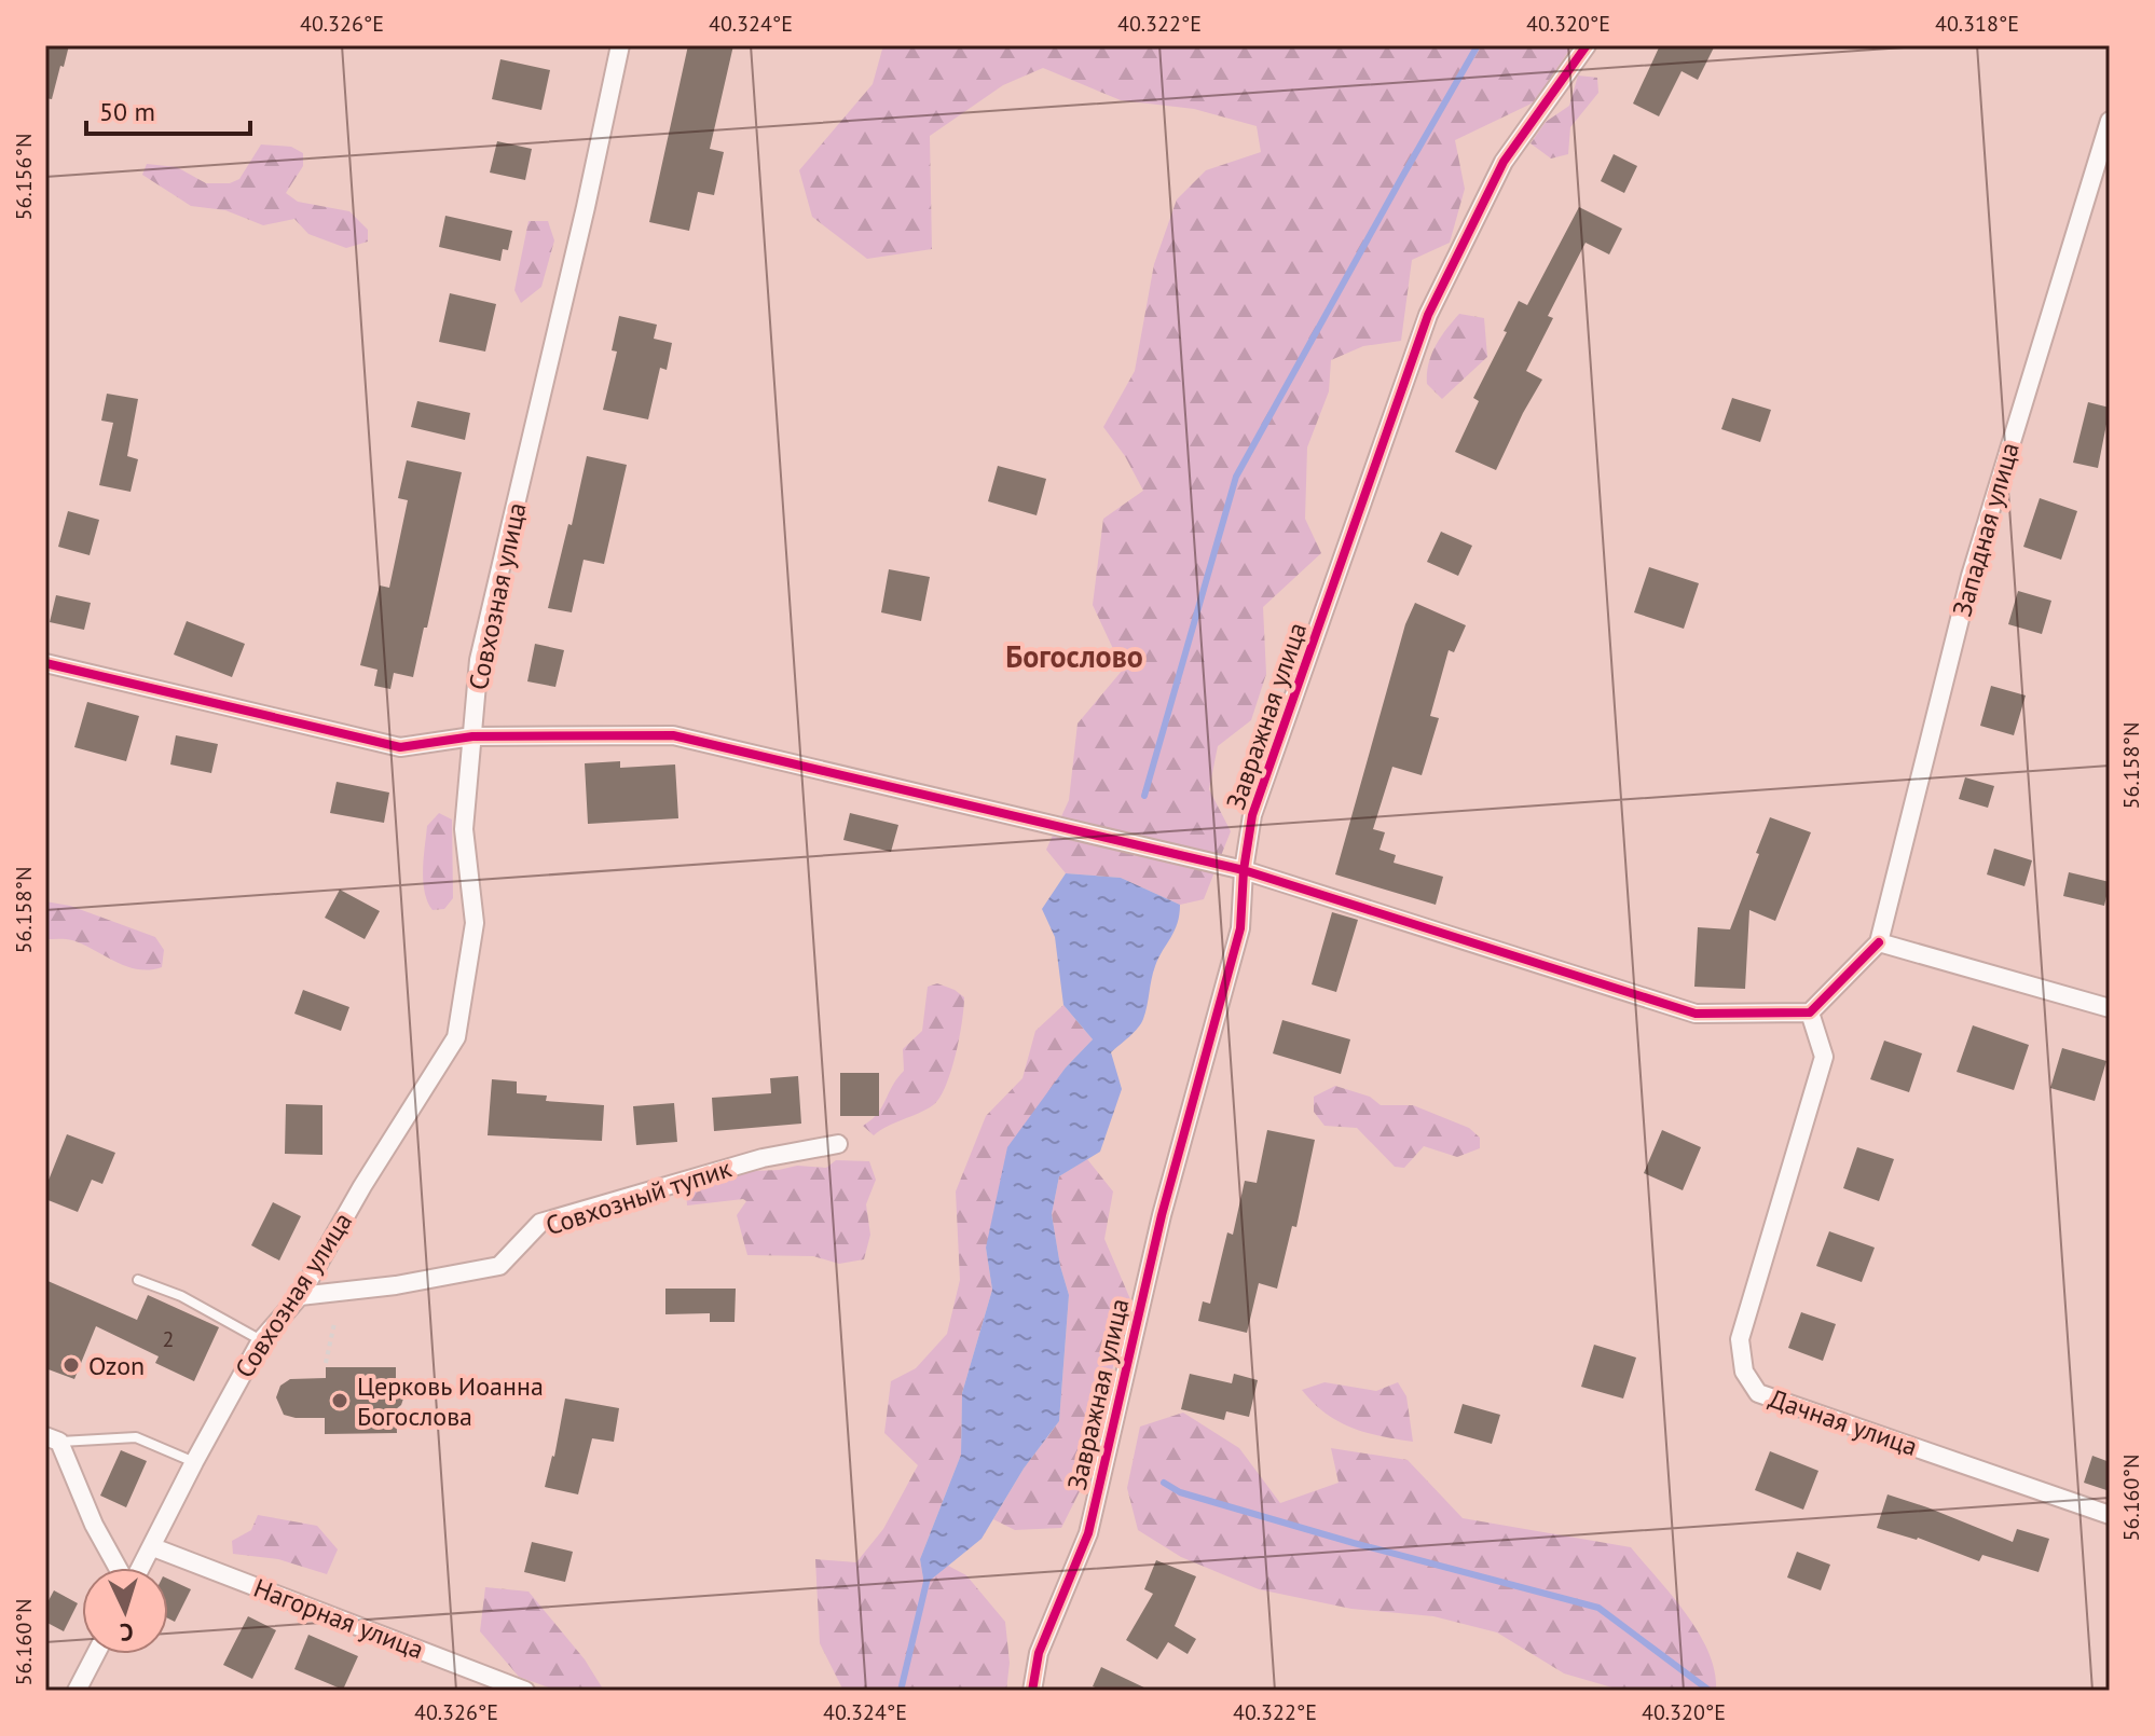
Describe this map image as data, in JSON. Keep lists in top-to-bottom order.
{
  "streets": {
    "street": [
      "Западная улица",
      "Совхозная улица",
      "Завражная улица",
      "Совхозный тупик",
      "Дачная улица",
      "Нагорная улица"
    ]
  },
  "crossings": [
    ["Совхозная улица", "Совхозный тупик"],
    ["Совхозная улица", "Нагорная улица"]
  ],
  "districts": ["Богослово"],
  "places": ["Ozon", "Церковь Иоанна Богослова"],
  "house_numbers": ["2"],
  "scale_bar": "50 m",
  "north": "bottom",
  "coordinates": [
    "40.326°E",
    "40.324°E",
    "40.322°E",
    "40.320°E",
    "40.318°E",
    "56.156°N",
    "56.158°N",
    "56.160°N"
  ]
}
